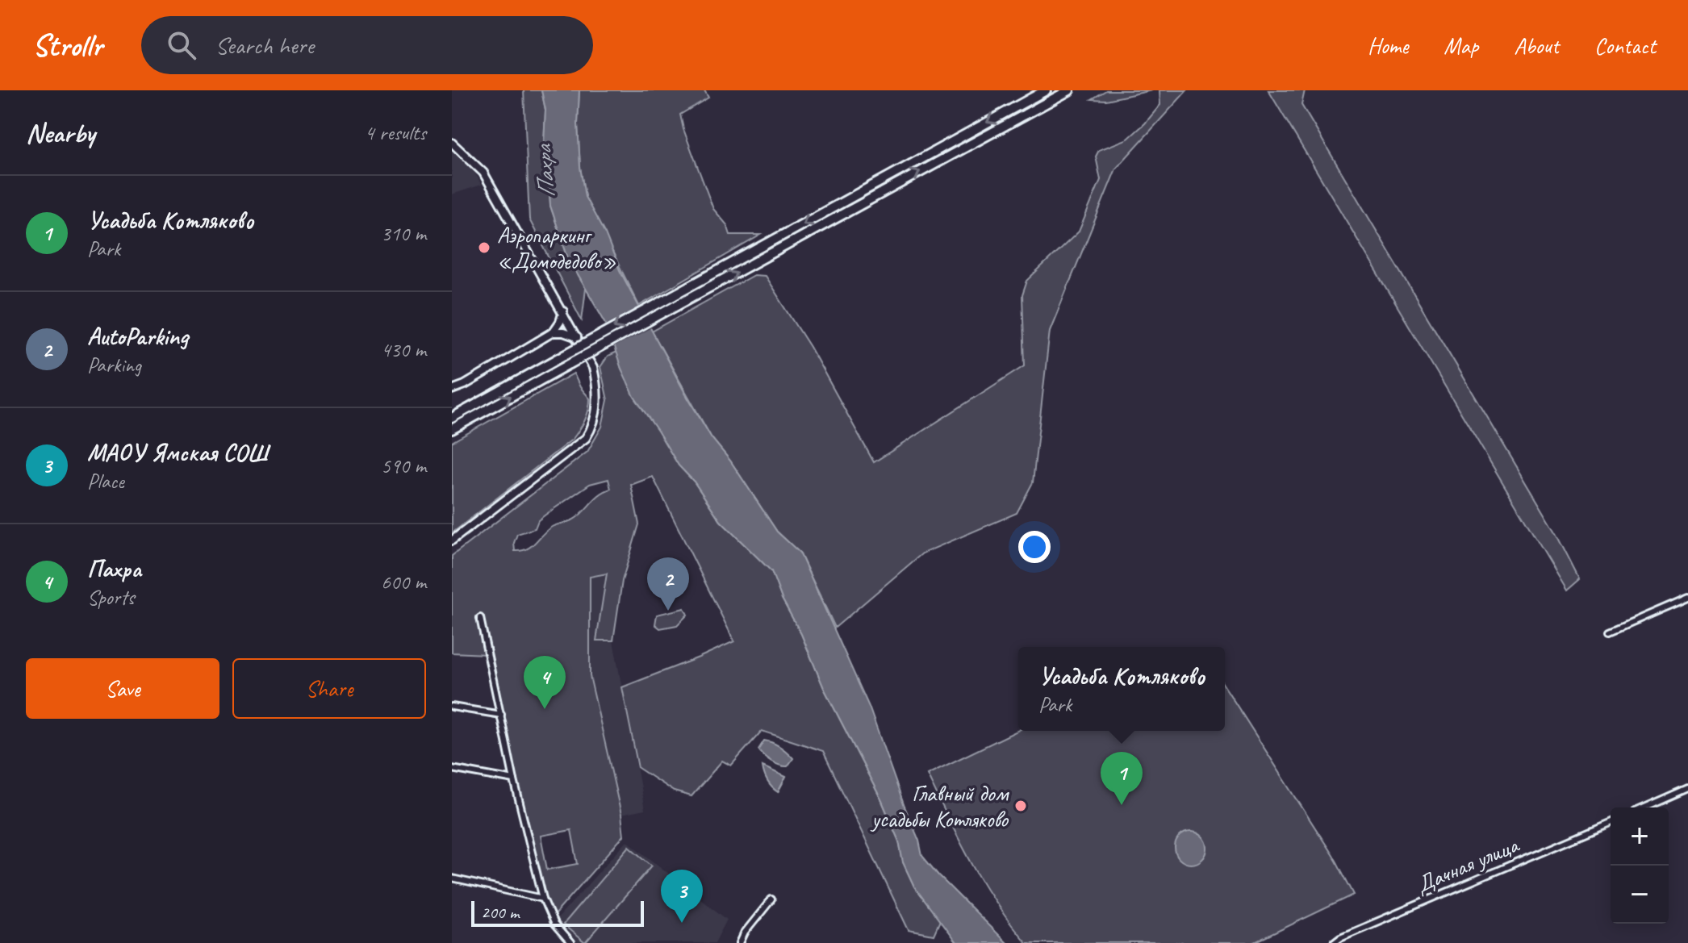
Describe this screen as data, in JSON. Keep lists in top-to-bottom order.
{
  "streets": {
    "street": ["Дачная улица"]
  },
  "water": ["Пахра"],
  "places": ["Аэропаркинг «Домодедово»", "Главный дом усадьбы Котляково"],
  "scale_bar": "200 m",
  "page": {
    "header": "Strollr",
    "search": "Search here",
    "nav": [
      "Home",
      "Map",
      "About",
      "Contact"
    ],
    "heading": ["Nearby", "4 results"],
    "list": [
      {
        "mark": "1",
        "name": "Усадьба Котляково",
        "note": "Park",
        "value": "310 m"
      },
      {
        "mark": "2",
        "name": "AutoParking",
        "note": "Parking",
        "value": "430 m"
      },
      {
        "mark": "3",
        "name": "МАОУ Ямская СОШ",
        "note": "Place",
        "value": "590 m"
      },
      {
        "mark": "4",
        "name": "Пахра",
        "note": "Sports",
        "value": "600 m"
      }
    ],
    "pins": [
      "2",
      "4",
      "1",
      "3"
    ],
    "buttons": ["Save", "Share"],
    "popup": ["Усадьба Котляково", "Park"],
    "map_buttons": ["+", "−"],
    "scale": "200 m"
  }
}
